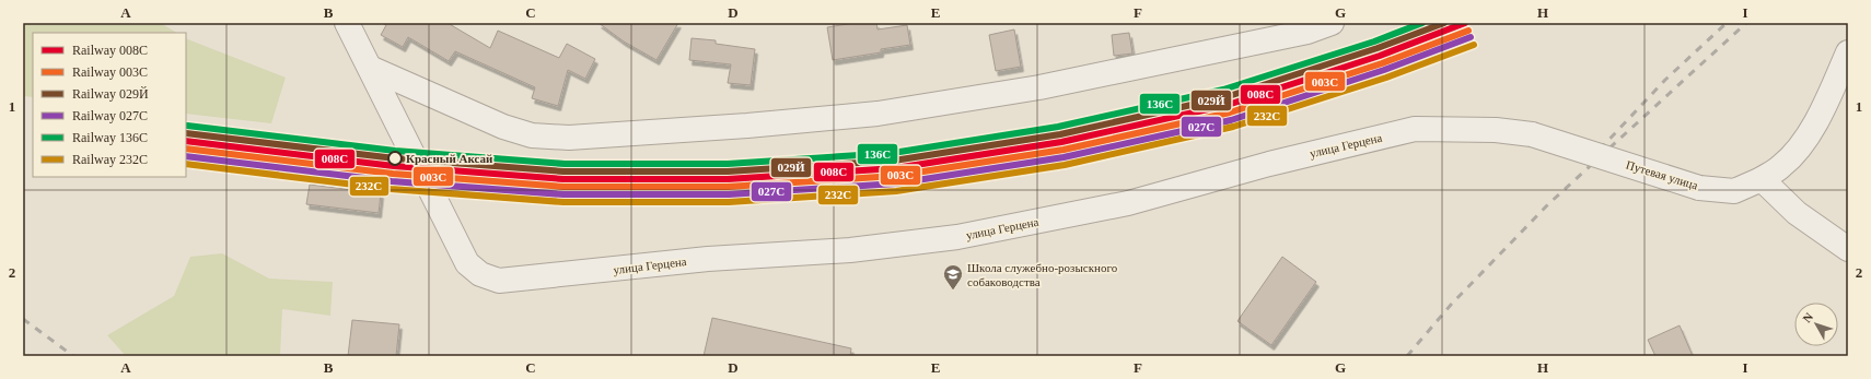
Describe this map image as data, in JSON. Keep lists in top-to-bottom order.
{
  "streets": {
    "street": ["улица Герцена", "Путевая улица"]
  },
  "crossings": [
    ["улица Герцена", "Путевая улица"]
  ],
  "places": {
    "other": ["Красный Аксай"],
    "school or university": ["Школа служебно-розыскного собаководства"]
  },
  "lines": [
    "rail line 008С",
    "rail line 029Й",
    "rail line 136С",
    "rail line 003С",
    "rail line 027С",
    "rail line 232C"
  ],
  "legend": [
    "Railway 008С",
    "Railway 003С",
    "Railway 029Й",
    "Railway 027С",
    "Railway 136С",
    "Railway 232C"
  ],
  "north": "top left",
  "grid": {
    "columns": [
      "A",
      "B",
      "C",
      "D",
      "E",
      "F",
      "G",
      "H",
      "I"
    ],
    "rows": ["1", "2"]
  }
}
